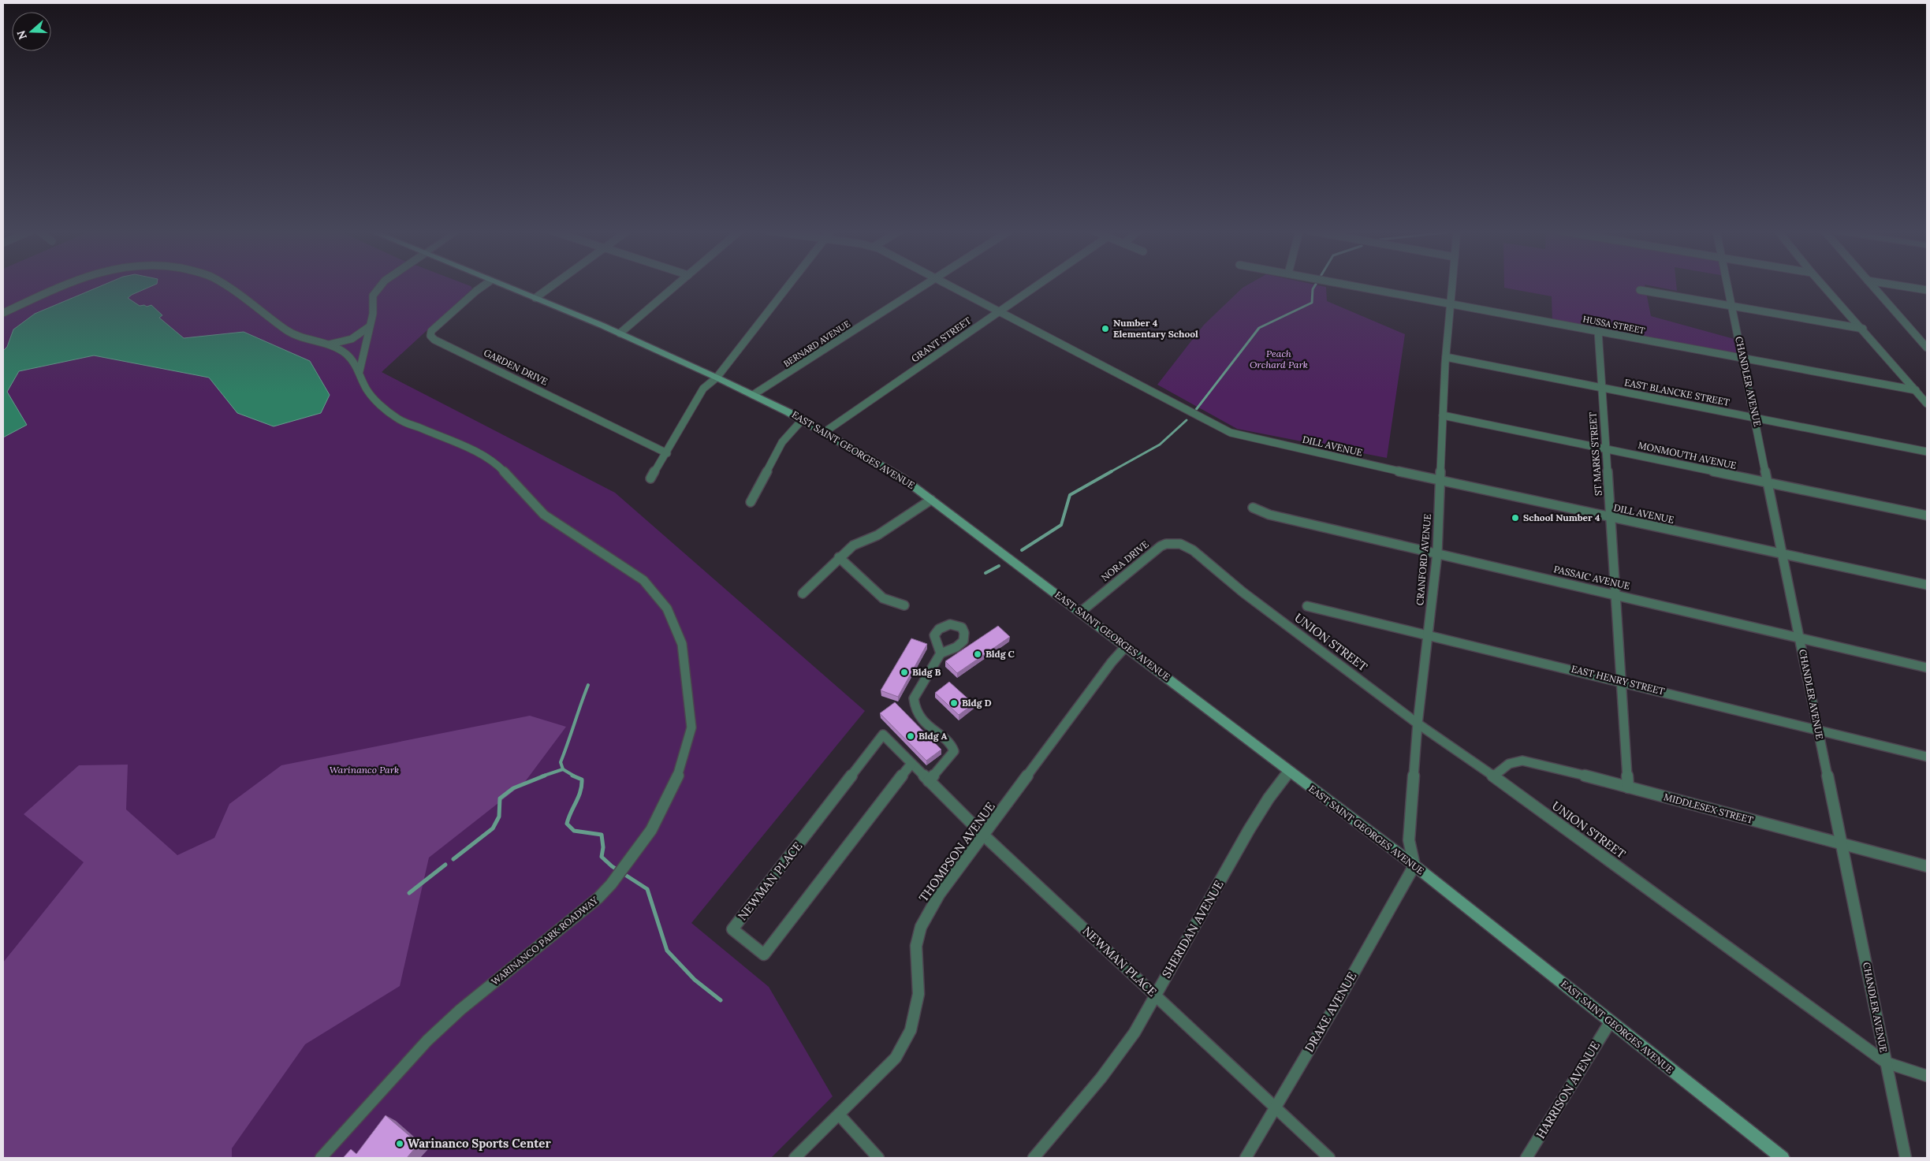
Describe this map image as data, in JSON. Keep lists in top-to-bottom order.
{
  "streets": {
    "main road": ["EAST SAINT GEORGES AVENUE"],
    "street": [
      "HUSSA STREET",
      "GRANT STREET",
      "BERNARD AVENUE",
      "GARDEN DRIVE",
      "CHANDLER AVENUE",
      "EAST BLANCKE STREET",
      "DILL AVENUE",
      "ST MARKS STREET",
      "MONMOUTH AVENUE",
      "CRANFORD AVENUE",
      "NORA DRIVE",
      "PASSAIC AVENUE",
      "UNION STREET",
      "EAST HENRY STREET",
      "MIDDLESEX STREET",
      "THOMPSON AVENUE",
      "NEWMAN PLACE",
      "SHERIDAN AVENUE",
      "WARINANCO PARK ROADWAY",
      "DRAKE AVENUE",
      "HARRISON AVENUE"
    ]
  },
  "crossings": [
    ["HUSSA STREET", "CHANDLER AVENUE"],
    ["HUSSA STREET", "ST MARKS STREET"],
    ["HUSSA STREET", "CRANFORD AVENUE"],
    ["GRANT STREET", "DILL AVENUE"],
    ["GRANT STREET", "EAST SAINT GEORGES AVENUE"],
    ["BERNARD AVENUE", "EAST SAINT GEORGES AVENUE"],
    ["CHANDLER AVENUE", "EAST BLANCKE STREET"],
    ["CHANDLER AVENUE", "DILL AVENUE"],
    ["CHANDLER AVENUE", "MONMOUTH AVENUE"],
    ["CHANDLER AVENUE", "PASSAIC AVENUE"],
    ["CHANDLER AVENUE", "UNION STREET"],
    ["CHANDLER AVENUE", "EAST HENRY STREET"],
    ["CHANDLER AVENUE", "MIDDLESEX STREET"],
    ["EAST BLANCKE STREET", "ST MARKS STREET"],
    ["EAST BLANCKE STREET", "CRANFORD AVENUE"],
    ["DILL AVENUE", "ST MARKS STREET"],
    ["DILL AVENUE", "CRANFORD AVENUE"],
    ["EAST SAINT GEORGES AVENUE", "CRANFORD AVENUE"],
    ["EAST SAINT GEORGES AVENUE", "NORA DRIVE"],
    ["EAST SAINT GEORGES AVENUE", "THOMPSON AVENUE"],
    ["EAST SAINT GEORGES AVENUE", "SHERIDAN AVENUE"],
    ["EAST SAINT GEORGES AVENUE", "DRAKE AVENUE"],
    ["EAST SAINT GEORGES AVENUE", "HARRISON AVENUE"],
    ["ST MARKS STREET", "MONMOUTH AVENUE"],
    ["ST MARKS STREET", "PASSAIC AVENUE"],
    ["ST MARKS STREET", "EAST HENRY STREET"],
    ["ST MARKS STREET", "MIDDLESEX STREET"],
    ["MONMOUTH AVENUE", "CRANFORD AVENUE"],
    ["CRANFORD AVENUE", "PASSAIC AVENUE"],
    ["CRANFORD AVENUE", "UNION STREET"],
    ["CRANFORD AVENUE", "EAST HENRY STREET"],
    ["CRANFORD AVENUE", "DRAKE AVENUE"],
    ["NORA DRIVE", "UNION STREET"],
    ["UNION STREET", "MIDDLESEX STREET"],
    ["THOMPSON AVENUE", "NEWMAN PLACE"],
    ["NEWMAN PLACE", "SHERIDAN AVENUE"],
    ["NEWMAN PLACE", "DRAKE AVENUE"]
  ],
  "parks": ["Peach Orchard Park", "Warinanco Park"],
  "places": [
    "Number 4 Elementary School",
    "School Number 4",
    "Bldg C",
    "Bldg B",
    "Bldg D",
    "Bldg A",
    "Warinanco Sports Center"
  ],
  "north": "left"
}
